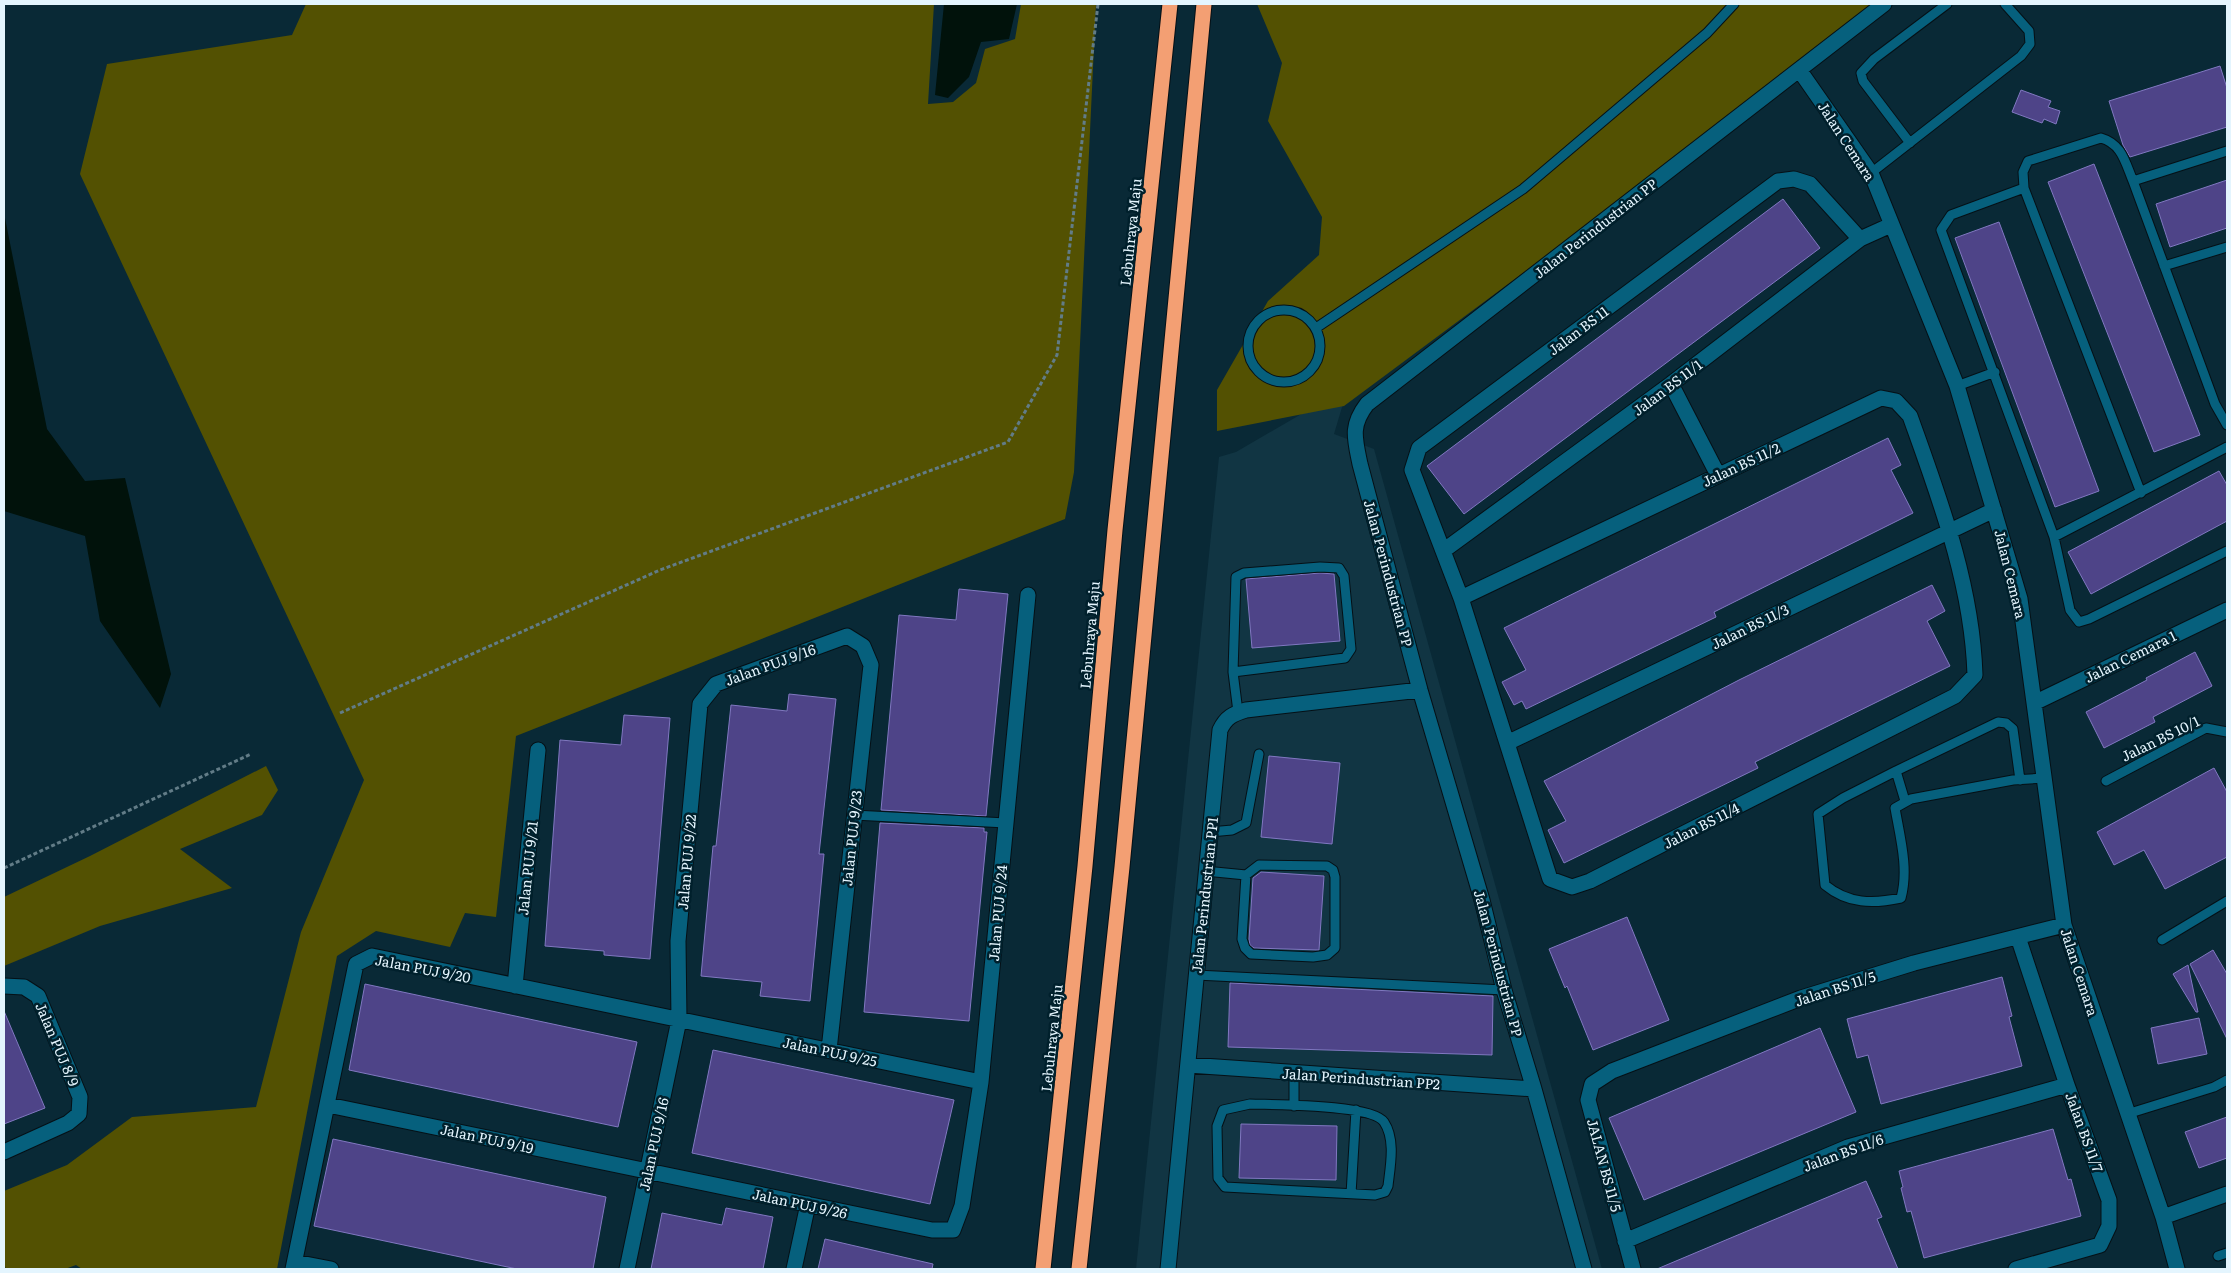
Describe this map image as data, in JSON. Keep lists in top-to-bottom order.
{
  "streets": {
    "highway": ["Lebuhraya Maju"],
    "street": [
      "Jalan Cemara",
      "Jalan Perindustrian PP",
      "Jalan BS 11",
      "Jalan BS 11/1",
      "Jalan BS 11/2",
      "Jalan BS 11/3",
      "Jalan Cemara 1",
      "Jalan PUJ 9/16",
      "Jalan BS 11/4",
      "Jalan PUJ 9/23",
      "Jalan PUJ 9/22",
      "Jalan PUJ 9/21",
      "Jalan Perindustrian PP1",
      "Jalan PUJ 9/24",
      "Jalan PUJ 9/20",
      "Jalan BS 11/5",
      "Jalan PUJ 8/9",
      "Jalan PUJ 9/25",
      "Jalan Perindustrian PP2",
      "Jalan BS 11/7",
      "Jalan PUJ 9/19",
      "Jalan BS 11/6",
      "JALAN BS 11/5",
      "Jalan PUJ 9/26"
    ],
    "lane": ["Jalan BS 10/1"]
  },
  "crossings": [
    ["Jalan Cemara", "Jalan Perindustrian PP"],
    ["Jalan Cemara", "Jalan BS 11/1"],
    ["Jalan Cemara", "Jalan BS 11/3"],
    ["Jalan Cemara", "Jalan Cemara 1"],
    ["Jalan Cemara", "Jalan BS 11/5"],
    ["Jalan Perindustrian PP", "Jalan Perindustrian PP2"],
    ["Jalan BS 11", "Jalan BS 11/1"],
    ["Jalan BS 11", "Jalan BS 11/2"],
    ["Jalan BS 11", "Jalan BS 11/4"],
    ["Jalan BS 11/2", "Jalan BS 11/3"],
    ["Jalan BS 11/2", "Jalan BS 11/4"],
    ["Jalan BS 11/3", "Jalan BS 11/4"],
    ["Jalan PUJ 9/16", "Jalan PUJ 9/23"],
    ["Jalan PUJ 9/16", "Jalan PUJ 9/22"],
    ["Jalan PUJ 9/16", "Jalan PUJ 9/20"],
    ["Jalan PUJ 9/16", "Jalan PUJ 9/25"],
    ["Jalan PUJ 9/16", "Jalan PUJ 9/19"],
    ["Jalan PUJ 9/16", "Jalan PUJ 9/26"],
    ["Jalan PUJ 9/23", "Jalan PUJ 9/25"],
    ["Jalan PUJ 9/22", "Jalan PUJ 9/20"],
    ["Jalan PUJ 9/22", "Jalan PUJ 9/25"],
    ["Jalan PUJ 9/21", "Jalan PUJ 9/20"],
    ["Jalan Perindustrian PP1", "Jalan Perindustrian PP2"],
    ["Jalan PUJ 9/24", "Jalan PUJ 9/25"],
    ["Jalan PUJ 9/24", "Jalan PUJ 9/26"],
    ["Jalan PUJ 9/20", "Jalan PUJ 9/25"],
    ["Jalan PUJ 9/20", "Jalan PUJ 9/19"],
    ["Jalan BS 11/5", "Jalan BS 11/7"],
    ["Jalan BS 11/5", "JALAN BS 11/5"],
    ["Jalan BS 11/7", "Jalan BS 11/6"],
    ["Jalan PUJ 9/19", "Jalan PUJ 9/26"],
    ["Jalan BS 11/6", "JALAN BS 11/5"]
  ]
}
